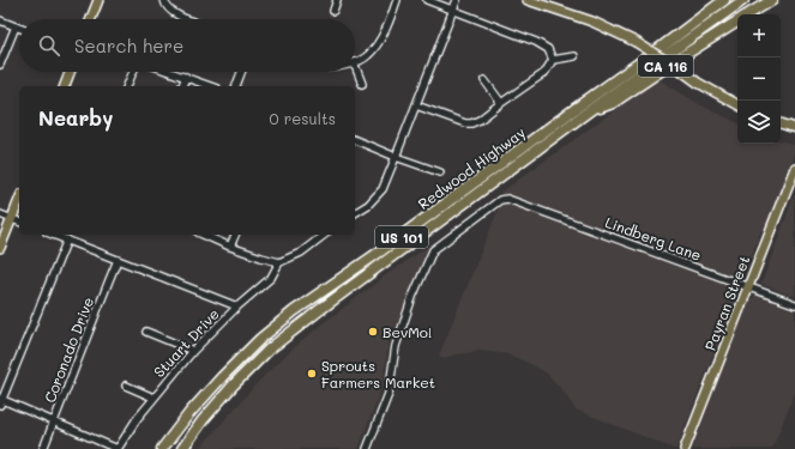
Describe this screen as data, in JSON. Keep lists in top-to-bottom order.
{
  "streets": {
    "highway": ["CA 116", "Redwood Highway", "US 101"],
    "main road": ["Payran Street"],
    "street": ["Lindberg Lane", "Stuart Drive", "Coronado Drive"]
  },
  "crossings": [
    ["CA 116", "Redwood Highway"],
    ["Lindberg Lane", "Payran Street"]
  ],
  "places": ["BevMo!", "Sprouts Farmers Market"],
  "page": {
    "map_buttons": ["+", "−"],
    "search": "Search here",
    "heading": ["Nearby", "0 results"]
  }
}
